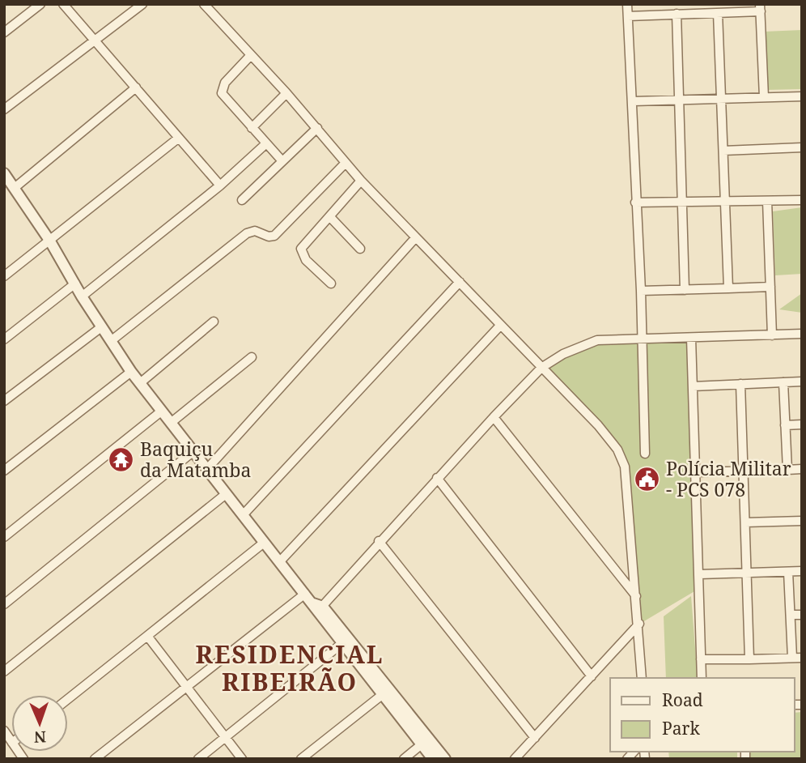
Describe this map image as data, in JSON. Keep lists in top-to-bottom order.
{
  "districts": ["RESIDENCIAL RIBEIRÃO"],
  "places": {
    "temple": ["Baquiçu da Matamba"],
    "public building": ["Polícia Militar - PCS 078"]
  },
  "legend": ["Road", "Park"],
  "north": "bottom"
}
